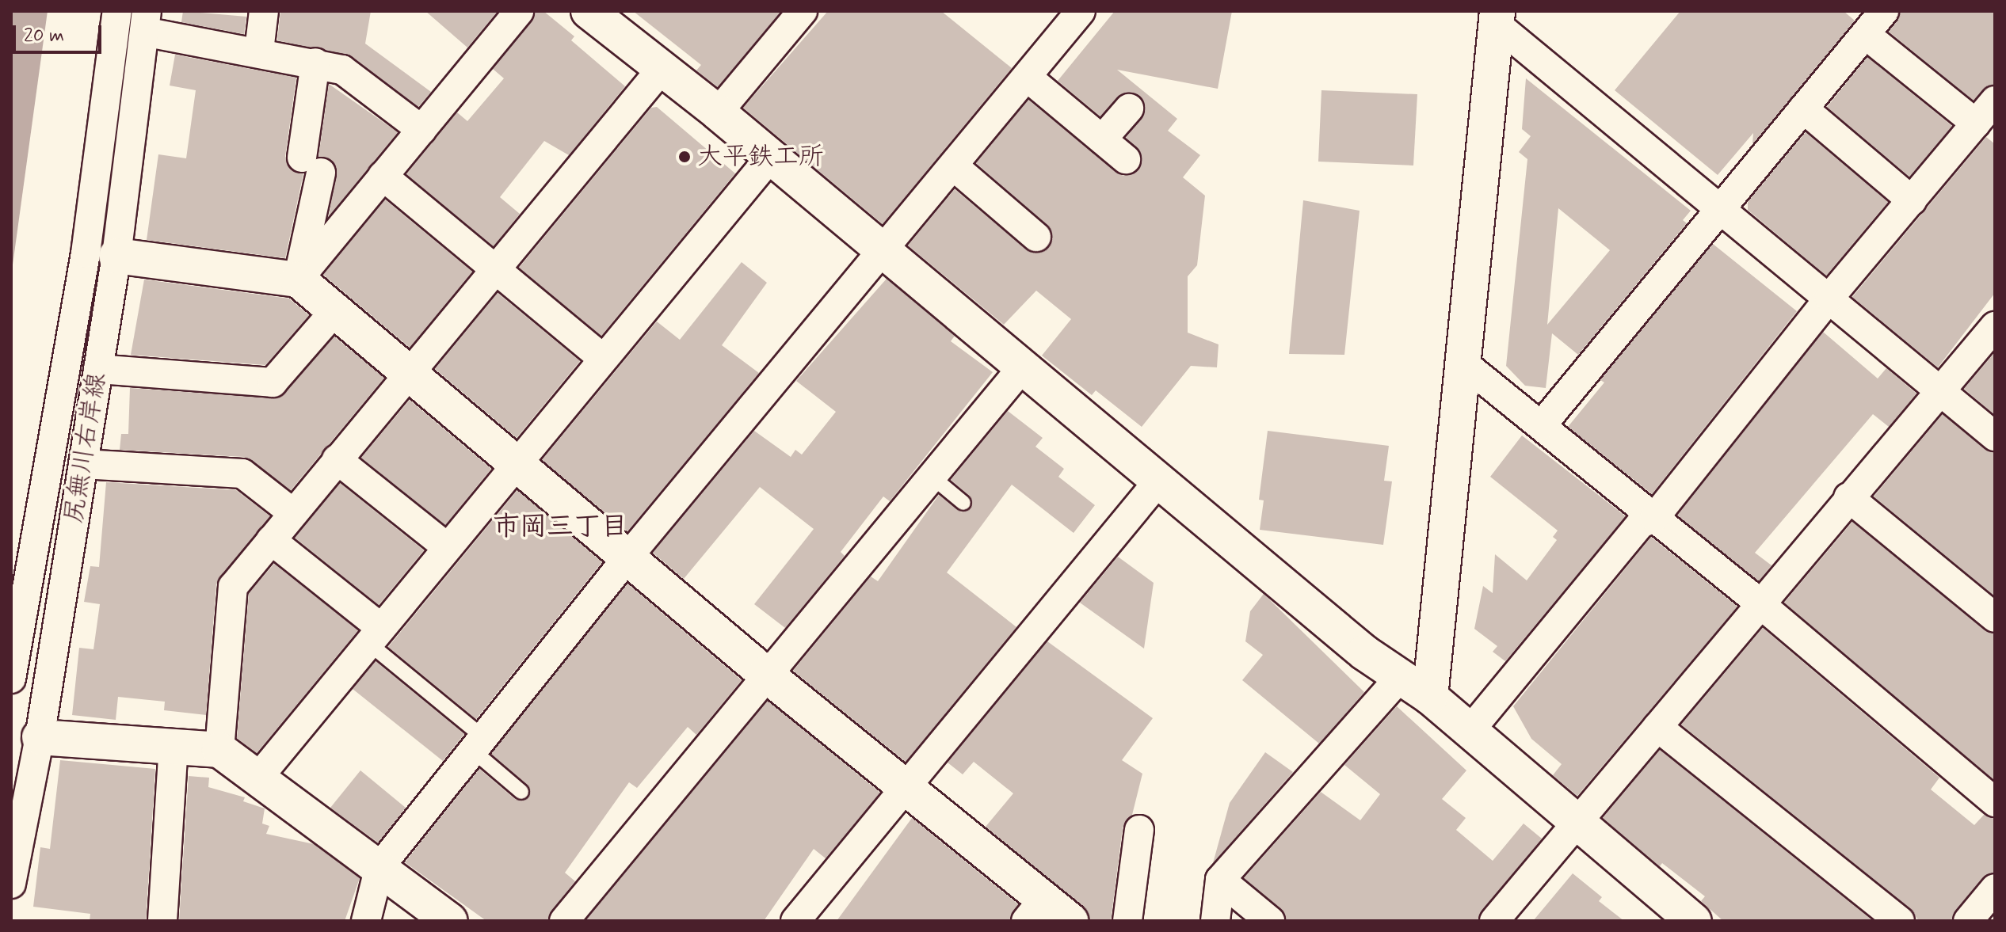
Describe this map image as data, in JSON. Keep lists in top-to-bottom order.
{
  "streets": {
    "street": ["尻無川右岸線"]
  },
  "districts": ["市岡三丁目"],
  "places": ["大平鉄工所"],
  "scale_bar": "20 m"
}
